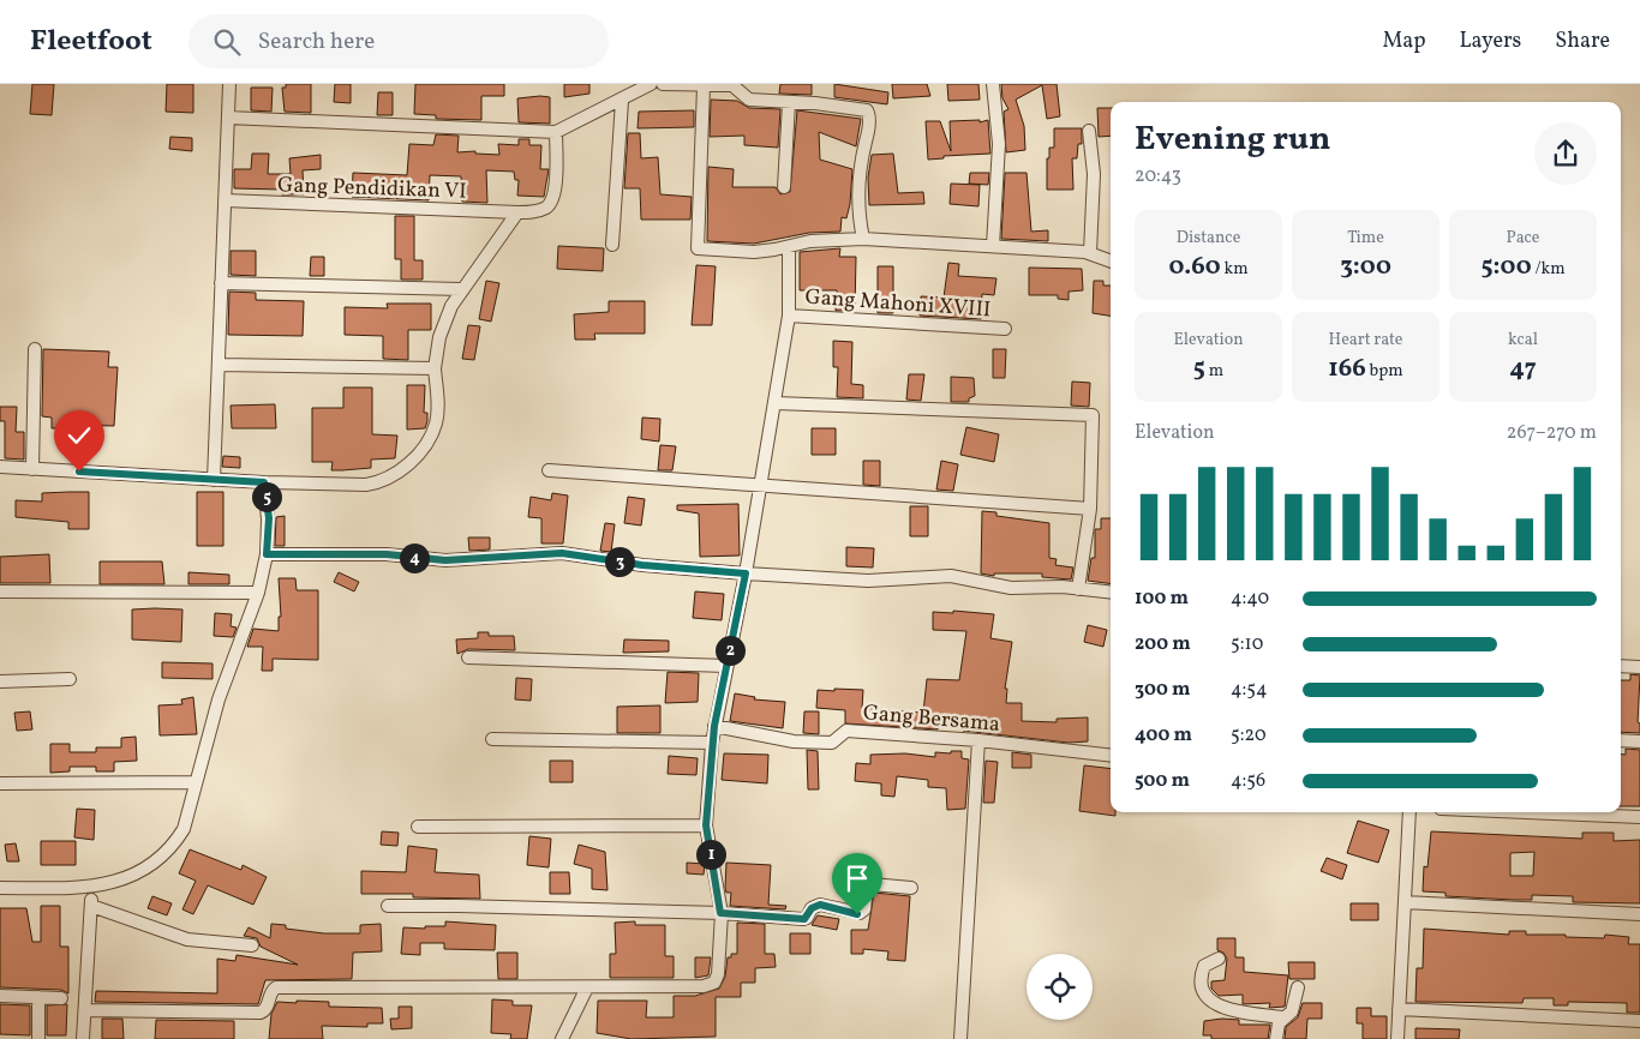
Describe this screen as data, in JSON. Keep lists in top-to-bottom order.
{
  "streets": {
    "street": ["Gang Pendidikan VI", "Gang Mahoni XVIII", "Gang Bersama"]
  },
  "page": {
    "header": "Fleetfoot",
    "search": "Search here",
    "nav": ["Map", "Layers", "Share"],
    "heading": ["Evening run", "20:43"],
    "stats": [
      ["Distance", "0.60 km"],
      ["Time", "3:00"],
      ["Pace", "5:00 /km"],
      ["Elevation", "5 m"],
      ["Heart rate", "166 bpm"],
      ["kcal", "47"]
    ],
    "chart": ["Elevation", "267–270 m"],
    "pins": [
      "5",
      "4",
      "3",
      "2",
      "1"
    ],
    "list": [
      {
        "name": "100 m",
        "note": "4:40"
      },
      {
        "name": "200 m",
        "note": "5:10"
      },
      {
        "name": "300 m",
        "note": "4:54"
      },
      {
        "name": "400 m",
        "note": "5:20"
      },
      {
        "name": "500 m",
        "note": "4:56"
      }
    ]
  }
}
